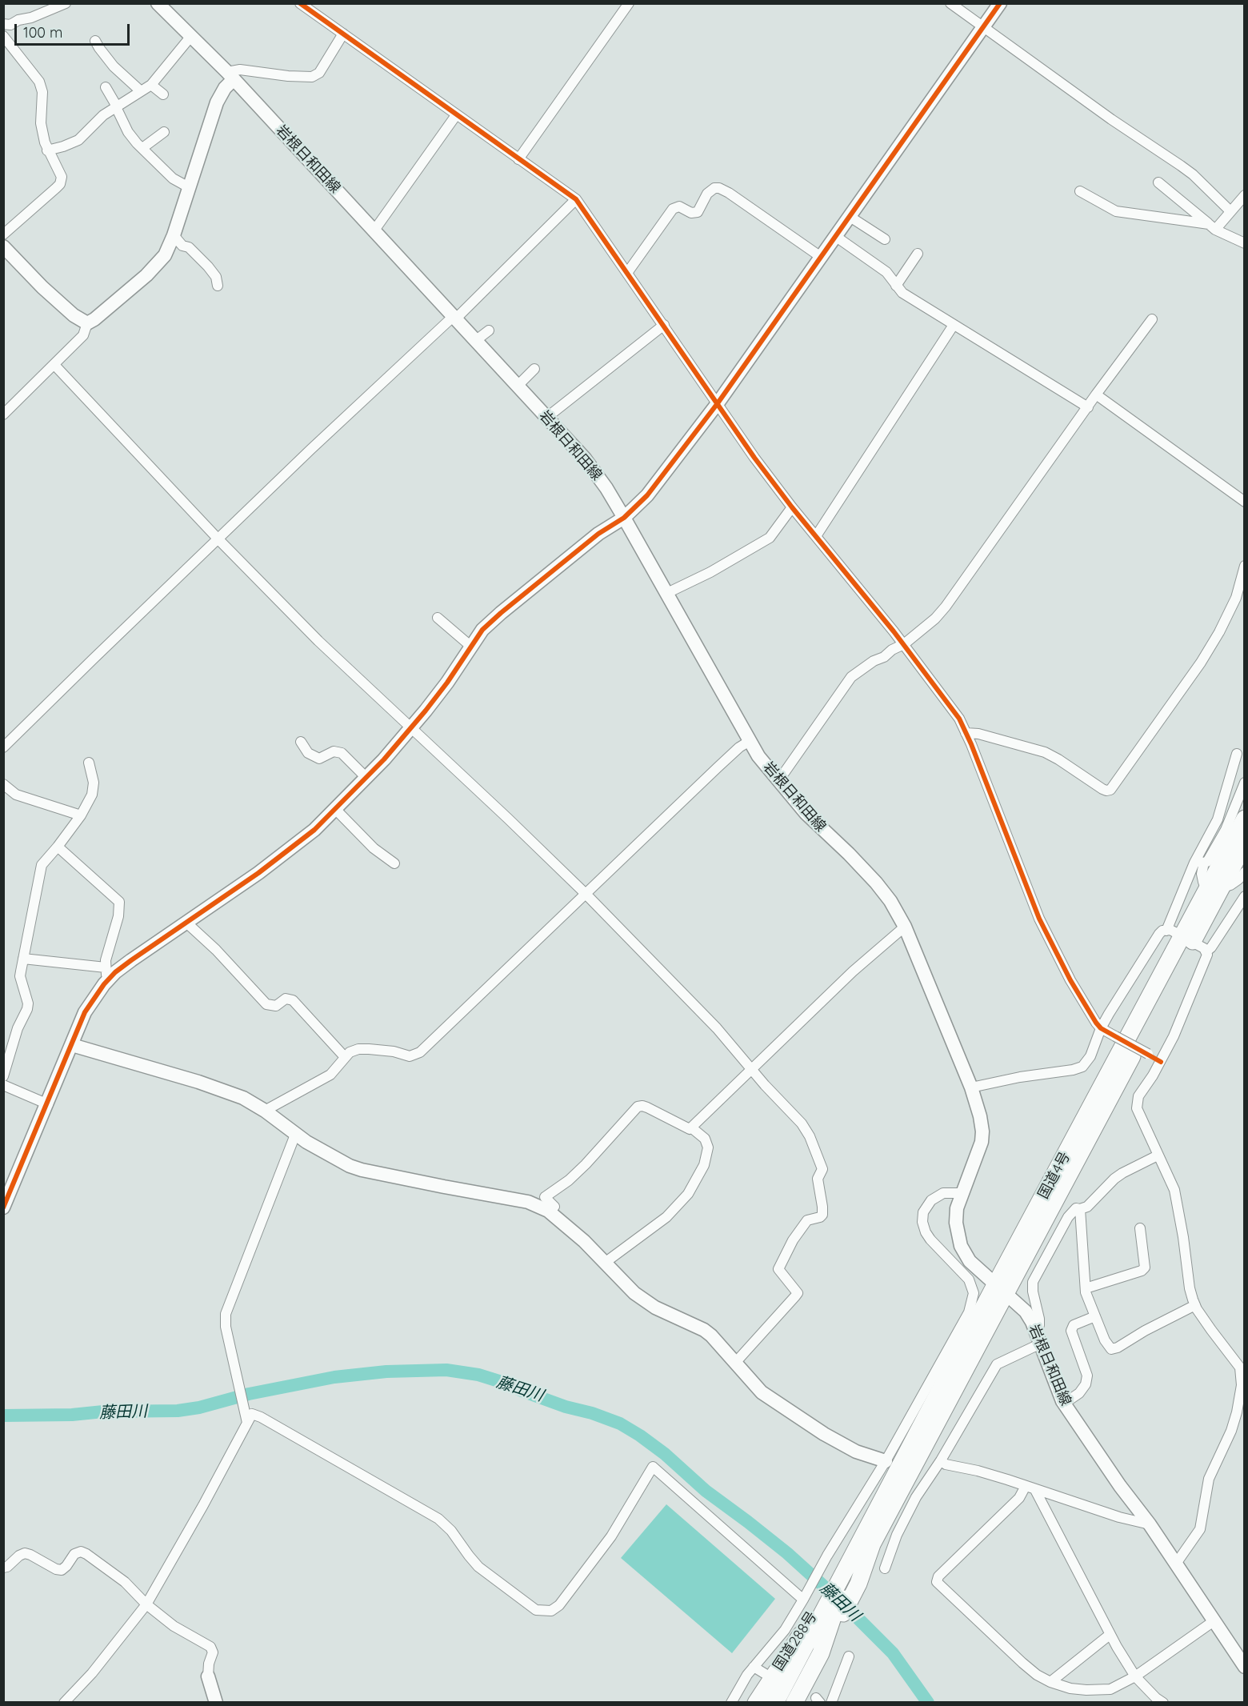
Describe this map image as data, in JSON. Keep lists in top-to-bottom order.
{
  "streets": {
    "highway": ["国道4号", "国道288号"],
    "street": ["岩根日和田線"]
  },
  "crossings": [
    ["岩根日和田線", "国道4号"],
    ["国道4号", "国道288号"]
  ],
  "water": ["藤田川"],
  "scale_bar": "100 m"
}
